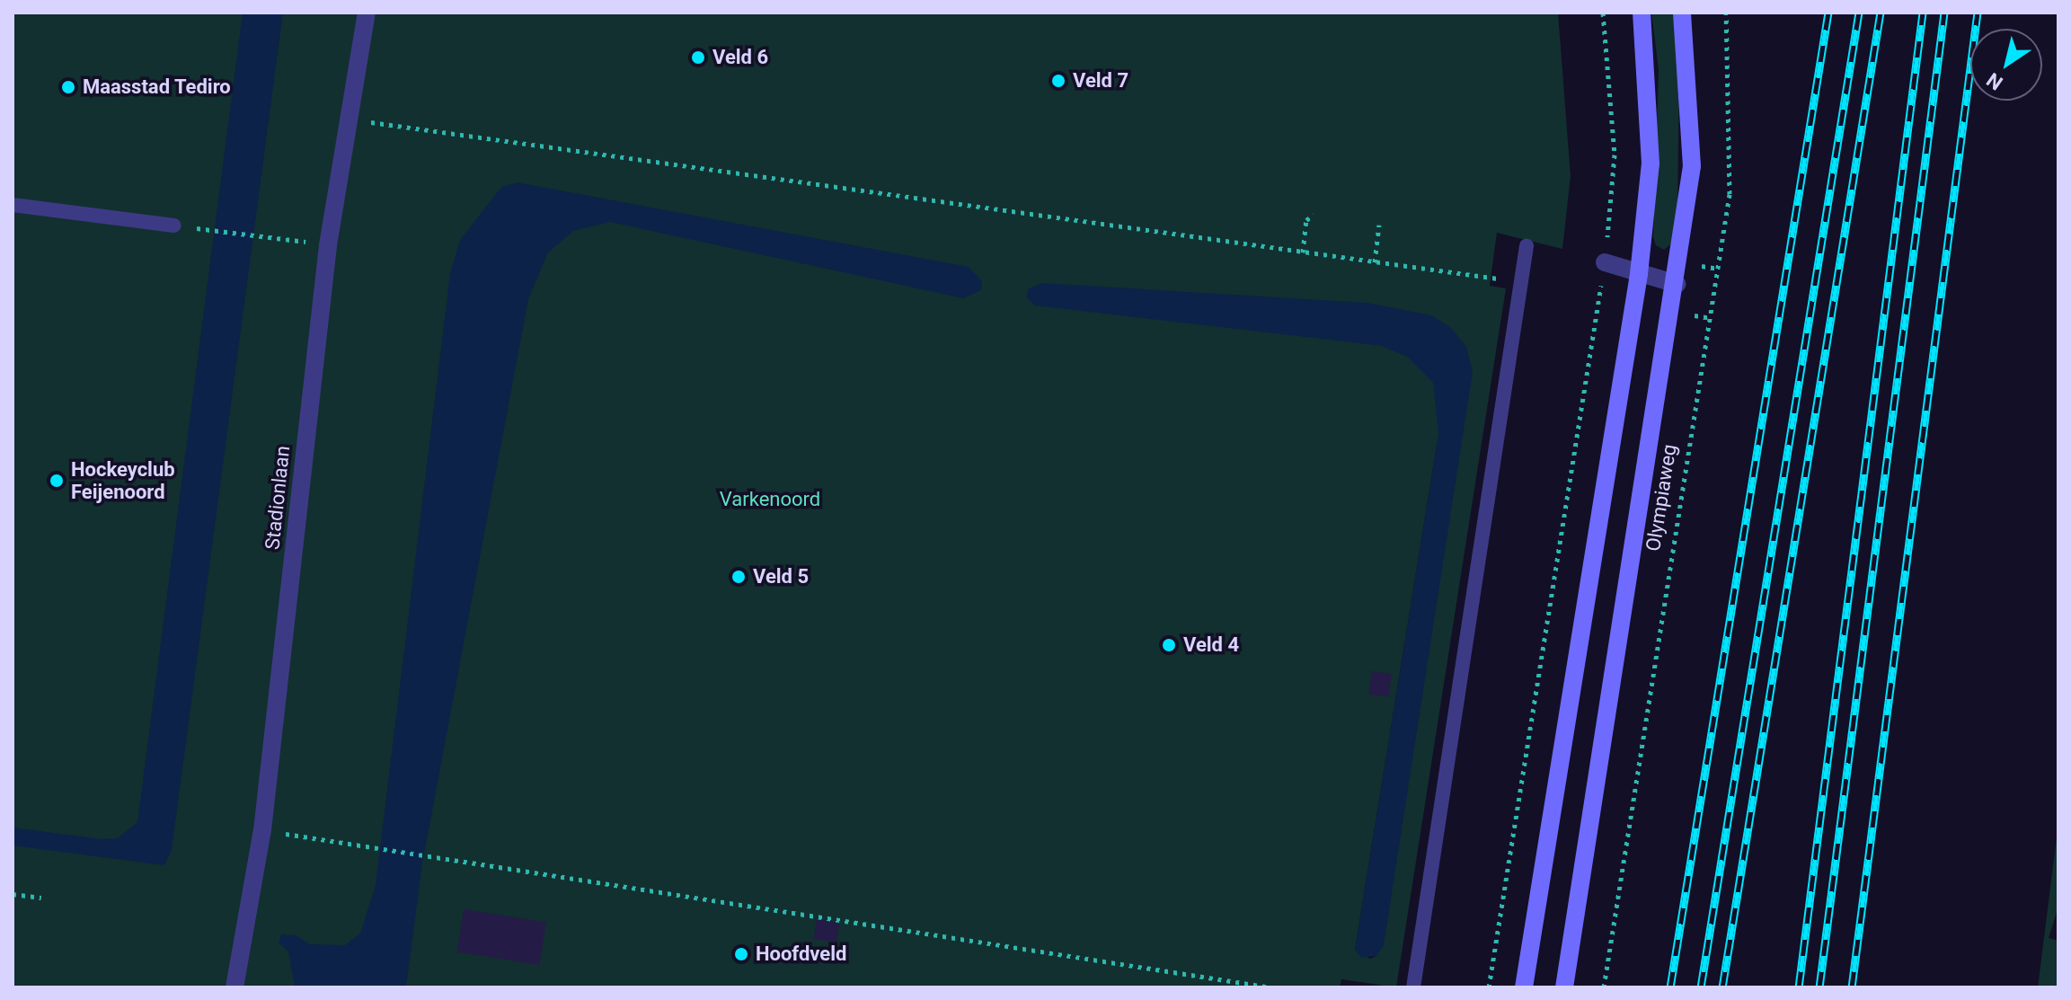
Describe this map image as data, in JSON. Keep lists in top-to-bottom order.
{
  "streets": {
    "main road": ["Olympiaweg"],
    "street": ["Stadionlaan"]
  },
  "parks": ["Varkenoord"],
  "places": [
    "Veld 6",
    "Veld 7",
    "Maasstad Tediro",
    "Hockeyclub Feijenoord",
    "Veld 5",
    "Veld 4",
    "Hoofdveld"
  ],
  "north": "bottom left"
}
